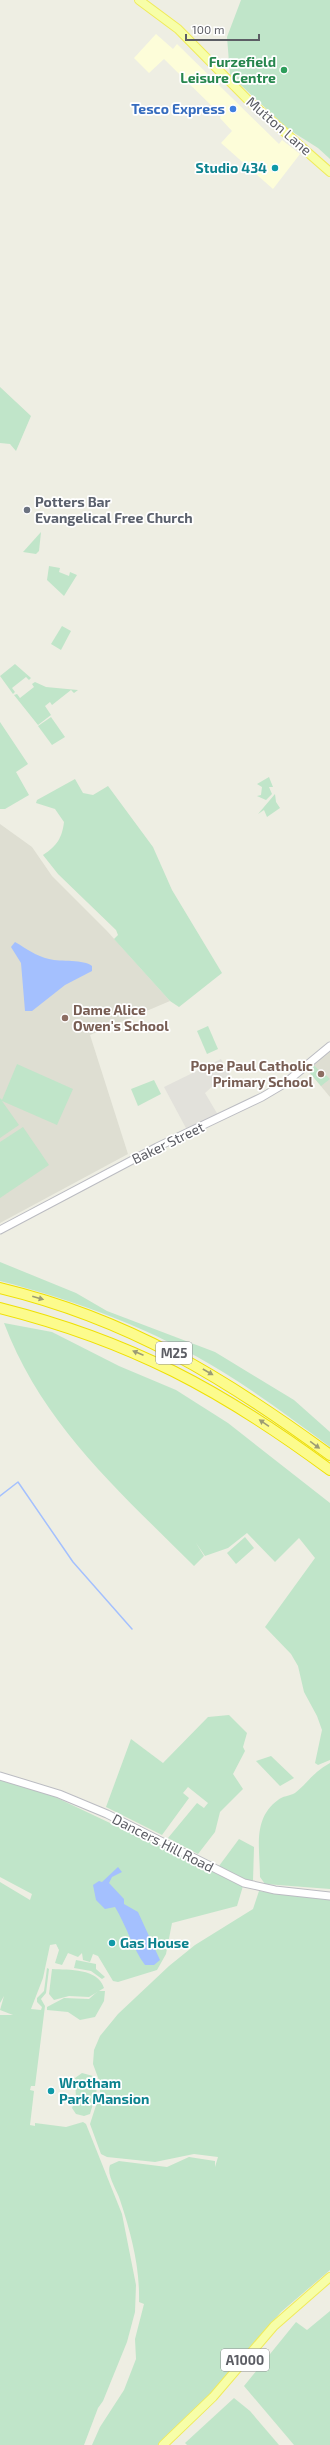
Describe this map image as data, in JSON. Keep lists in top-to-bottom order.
{
  "streets": {
    "highway": ["M25"],
    "main road": ["Mutton Lane", "A1000"],
    "street": ["Baker Street", "Dancers Hill Road"]
  },
  "places": [
    "Furzefield Leisure Centre",
    "Tesco Express",
    "Studio 434",
    "Potters Bar Evangelical Free Church",
    "Dame Alice Owen's School",
    "Pope Paul Catholic Primary School",
    "Gas House",
    "Wrotham Park Mansion"
  ],
  "scale_bar": "100 m"
}
